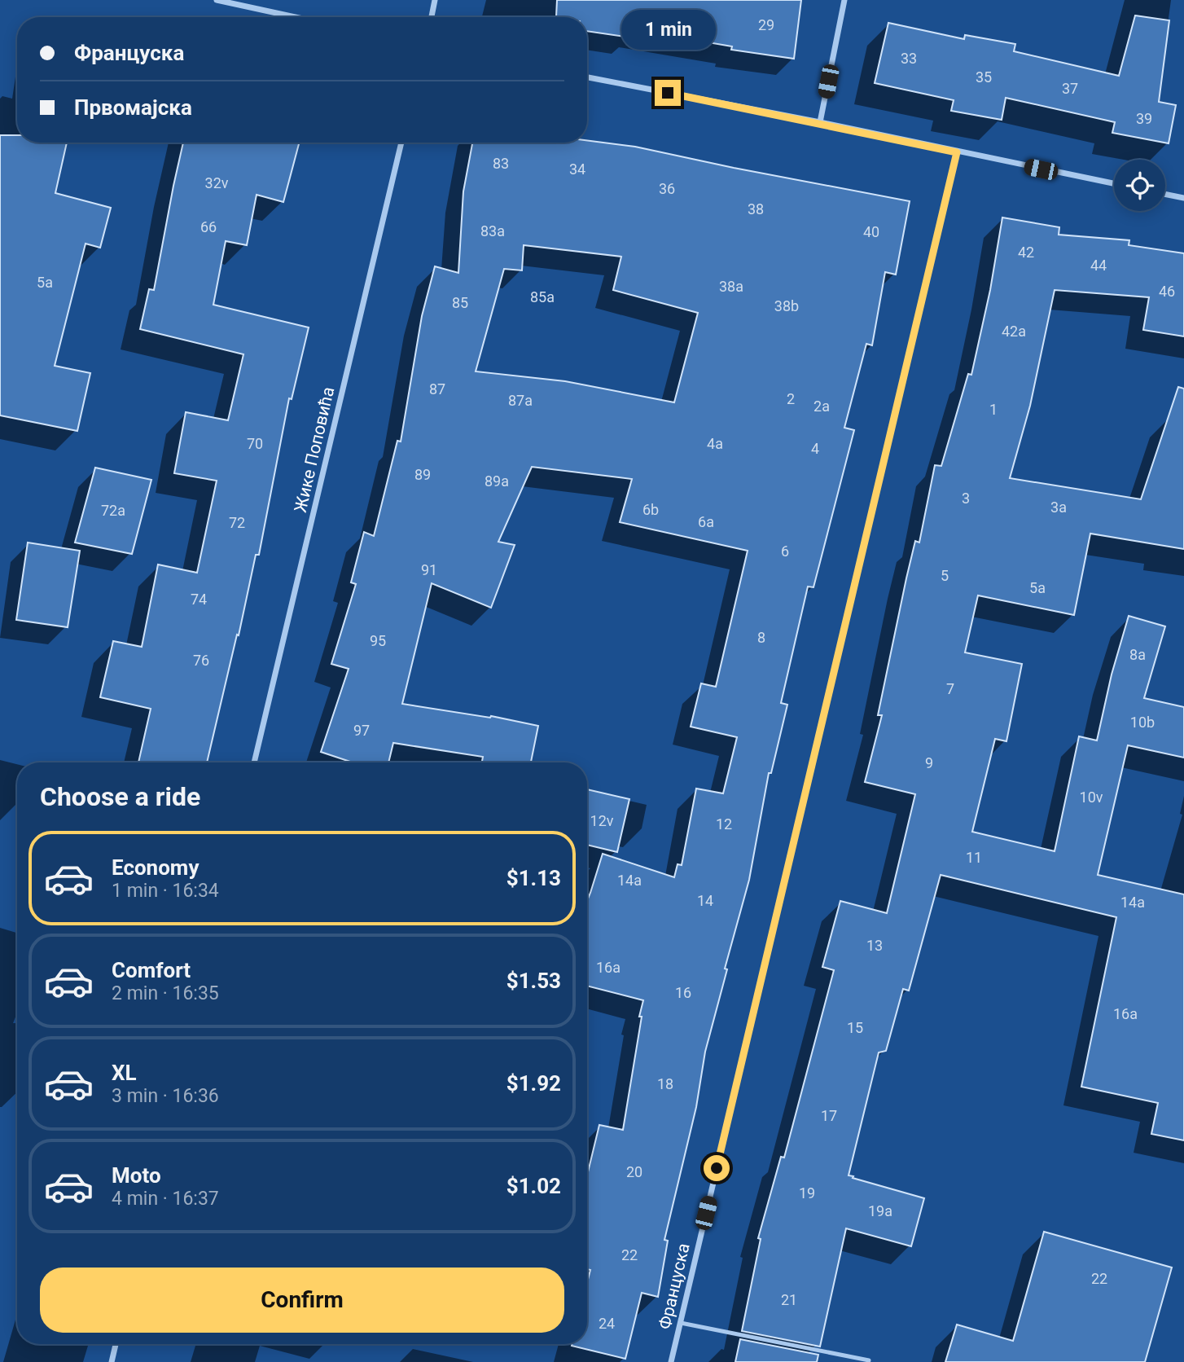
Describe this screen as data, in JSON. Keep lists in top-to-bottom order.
{
  "streets": {
    "street": ["Жике Поповића", "Француска"]
  },
  "house_numbers": [
    "29",
    "33",
    "35",
    "37",
    "39",
    "83",
    "34",
    "32v",
    "36",
    "38",
    "66",
    "83a",
    "40",
    "42",
    "44",
    "5a",
    "38a",
    "46",
    "85a",
    "85",
    "38b",
    "42a",
    "87",
    "2",
    "87a",
    "2a",
    "1",
    "70",
    "4a",
    "4",
    "89",
    "89a",
    "3",
    "3a",
    "6b",
    "72a",
    "6a",
    "72",
    "6",
    "91",
    "5",
    "5a",
    "74",
    "8",
    "95",
    "8a",
    "76",
    "7",
    "10b",
    "97",
    "9",
    "10v",
    "12v",
    "12",
    "11",
    "14a",
    "14",
    "14a",
    "13",
    "16a",
    "16",
    "16a",
    "15",
    "18",
    "17",
    "20",
    "19",
    "19a",
    "22",
    "22",
    "21",
    "24"
  ],
  "page": {
    "bubble": "1 min",
    "banner": ["Француска", "Првомајска"],
    "heading": "Choose a ride",
    "list": [
      {
        "name": "Economy",
        "note": "1 min · 16:34",
        "value": "$1.13"
      },
      {
        "name": "Comfort",
        "note": "2 min · 16:35",
        "value": "$1.53"
      },
      {
        "name": "XL",
        "note": "3 min · 16:36",
        "value": "$1.92"
      },
      {
        "name": "Moto",
        "note": "4 min · 16:37",
        "value": "$1.02"
      }
    ],
    "buttons": "Confirm"
  }
}
